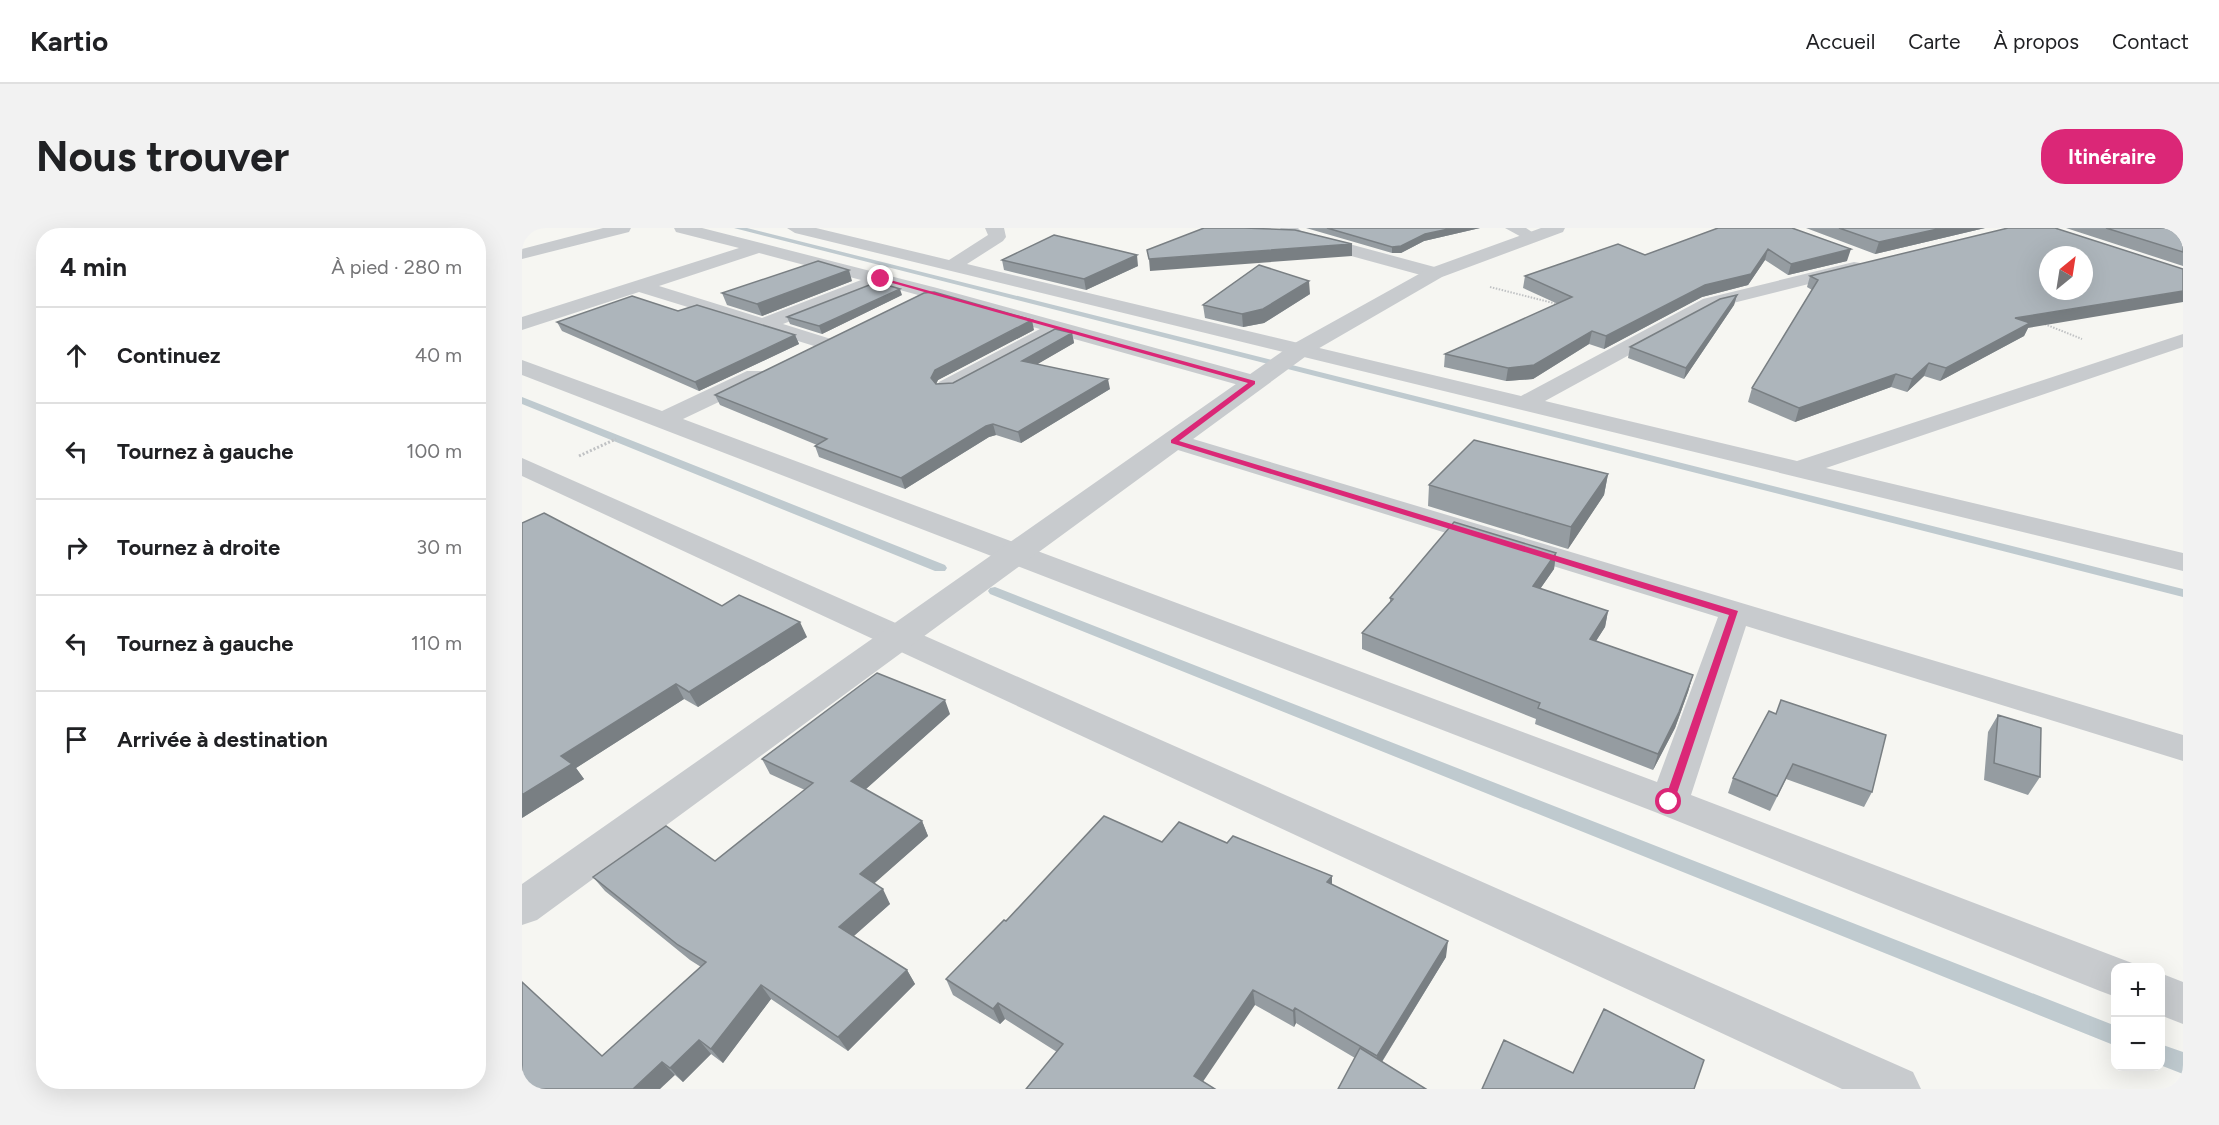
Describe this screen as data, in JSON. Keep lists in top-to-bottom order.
{
  "north": "top right",
  "page": {
    "header": "Kartio",
    "nav": [
      "Accueil",
      "Carte",
      "À propos",
      "Contact"
    ],
    "buttons": "Itinéraire",
    "title": "Nous trouver",
    "heading": ["4 min", "À pied · 280 m"],
    "list": [
      ["Continuez", "40 m"],
      ["Tournez à gauche", "100 m"],
      ["Tournez à droite", "30 m"],
      ["Tournez à gauche", "110 m"],
      "Arrivée à destination"
    ],
    "map_buttons": ["+", "−"]
  }
}
